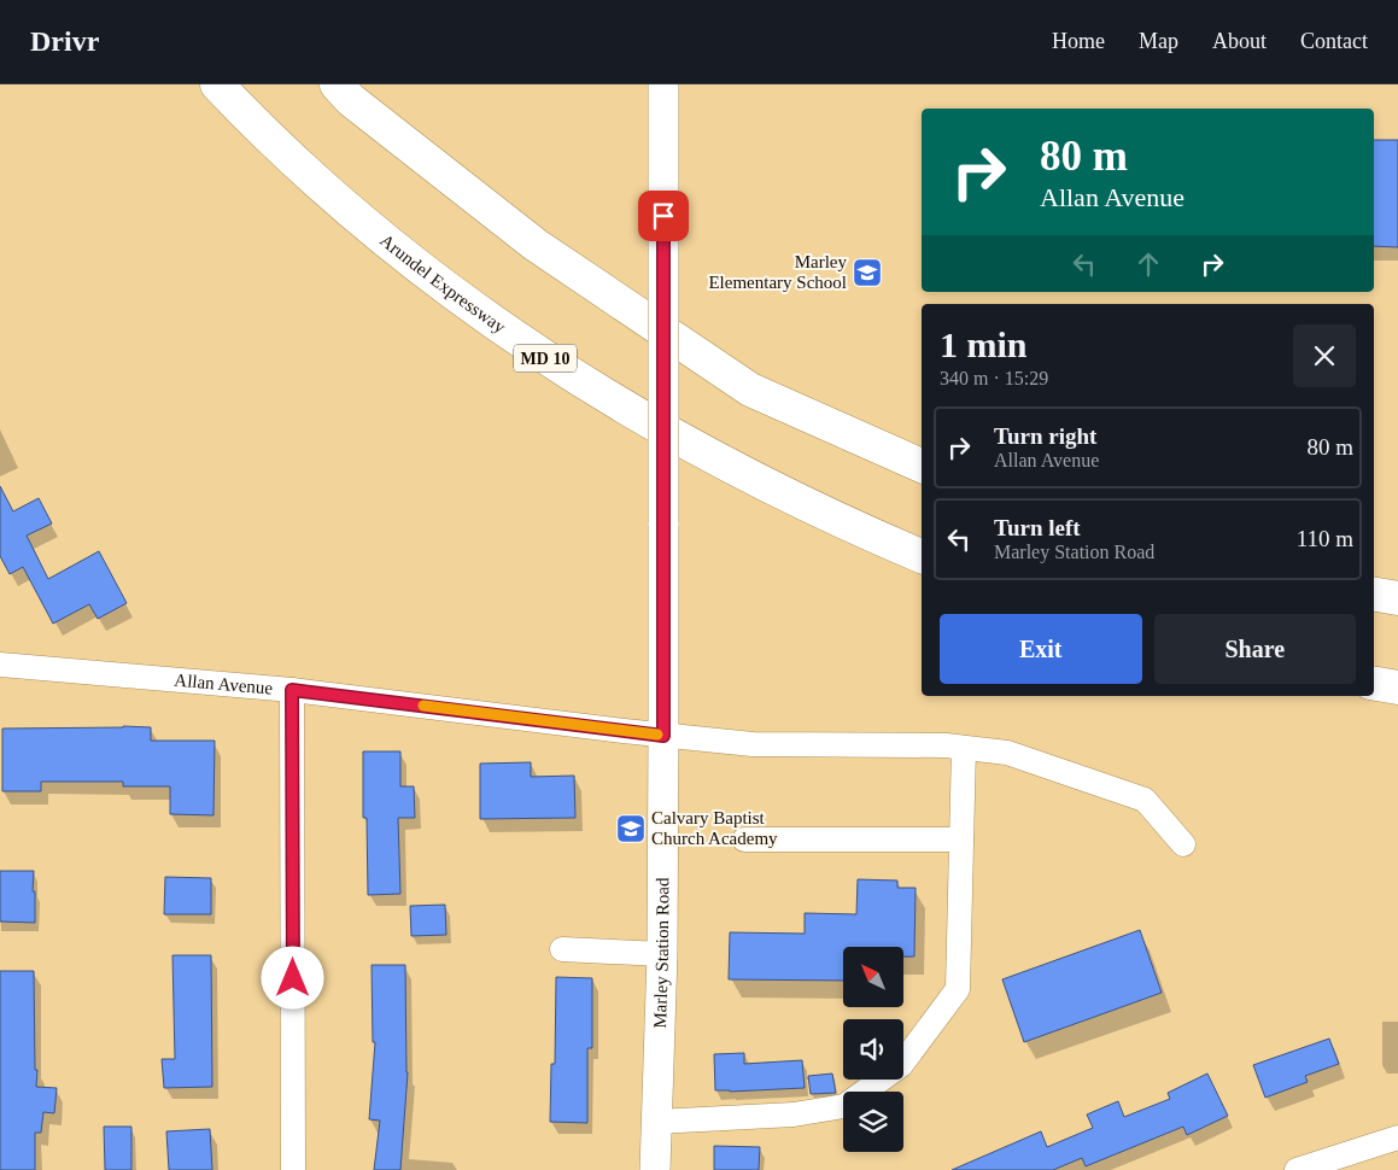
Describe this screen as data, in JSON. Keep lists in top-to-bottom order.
{
  "streets": {
    "highway": ["Arundel Expressway", "MD 10"],
    "main road": ["Marley Station Road"],
    "street": ["Allan Avenue"]
  },
  "crossings": [
    ["Allan Avenue", "Marley Station Road"]
  ],
  "places": {
    "school or university": ["Marley Elementary School", "Calvary Baptist Church Academy"]
  },
  "north": "top left",
  "page": {
    "header": "Drivr",
    "nav": [
      "Home",
      "Map",
      "About",
      "Contact"
    ],
    "turn": ["80 m", "Allan Avenue"],
    "heading": ["1 min", "340 m · 15:29"],
    "list": [
      {
        "name": "Turn right",
        "note": "Allan Avenue",
        "value": "80 m"
      },
      {
        "name": "Turn left",
        "note": "Marley Station Road",
        "value": "110 m"
      }
    ],
    "buttons": ["Exit", "Share"]
  }
}
